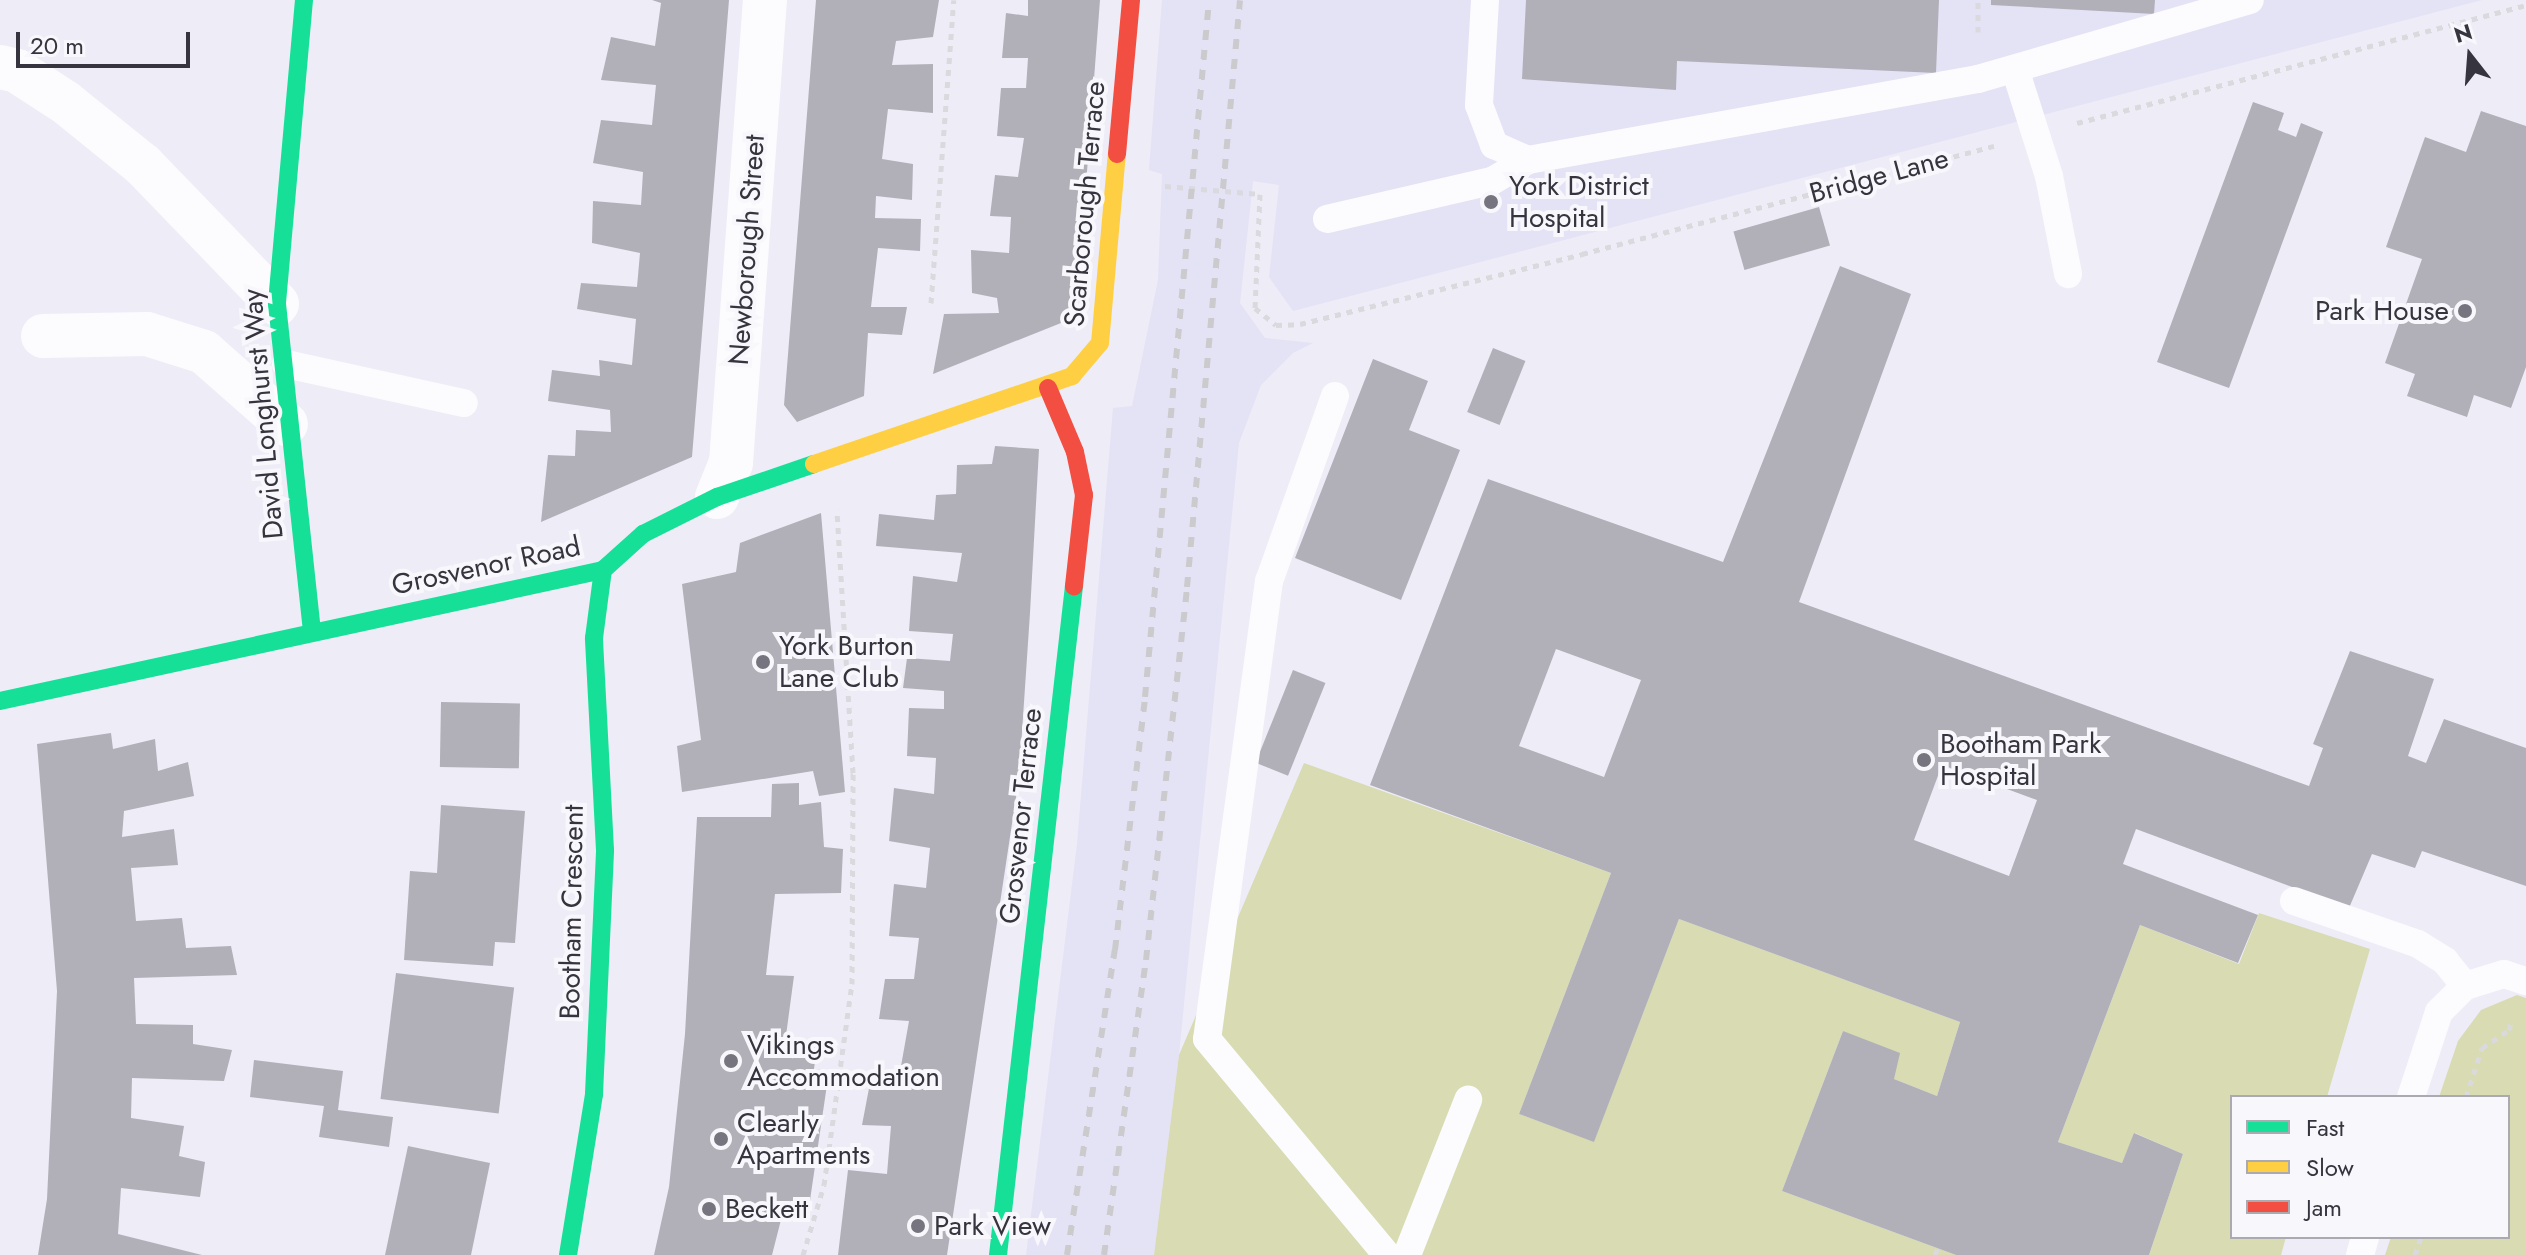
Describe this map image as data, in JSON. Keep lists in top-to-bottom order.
{
  "streets": {
    "street": [
      "Scarborough Terrace",
      "Newborough Street",
      "David Longhurst Way",
      "Grosvenor Road",
      "Grosvenor Terrace",
      "Bootham Crescent"
    ],
    "path": ["Bridge Lane"]
  },
  "crossings": [
    ["Scarborough Terrace", "Grosvenor Road"],
    ["Scarborough Terrace", "Grosvenor Terrace"],
    ["Newborough Street", "Grosvenor Road"],
    ["David Longhurst Way", "Grosvenor Road"],
    ["Grosvenor Road", "Grosvenor Terrace"],
    ["Grosvenor Road", "Bootham Crescent"]
  ],
  "places": [
    "York District Hospital",
    "Park House",
    "York Burton Lane Club",
    "Bootham Park Hospital",
    "Vikings Accommodation",
    "Clearly Apartments",
    "Beckett",
    "Park View"
  ],
  "legend": ["Fast", "Slow", "Jam"],
  "scale_bar": "20 m",
  "north": "top"
}
